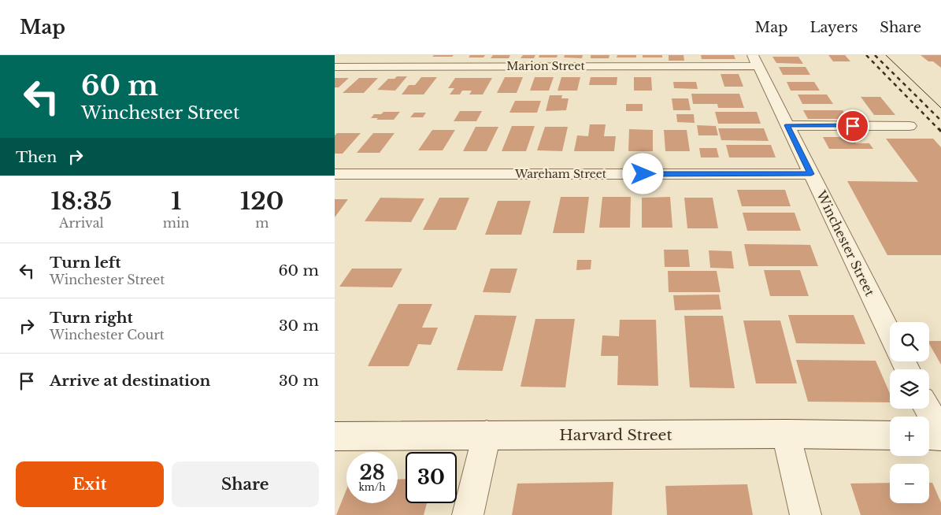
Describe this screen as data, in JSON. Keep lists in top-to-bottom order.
{
  "streets": {
    "street": [
      "Marion Street",
      "Wareham Street",
      "Winchester Street",
      "Harvard Street"
    ]
  },
  "crossings": [
    ["Marion Street", "Winchester Street"],
    ["Wareham Street", "Winchester Street"]
  ],
  "page": {
    "header": "Map",
    "nav": ["Map", "Layers", "Share"],
    "turn": ["60 m", "Winchester Street"],
    "then": "Then",
    "eta": [
      "18:35",
      "Arrival",
      "1",
      "min",
      "120",
      "m"
    ],
    "list": [
      {
        "name": "Turn left",
        "note": "Winchester Street",
        "value": "60 m"
      },
      {
        "name": "Turn right",
        "note": "Winchester Court",
        "value": "30 m"
      },
      {
        "name": "Arrive at destination",
        "value": "30 m"
      }
    ],
    "map_buttons": ["+", "−"],
    "speed": "28 km/h",
    "limit": "30",
    "buttons": ["Exit", "Share"]
  }
}
